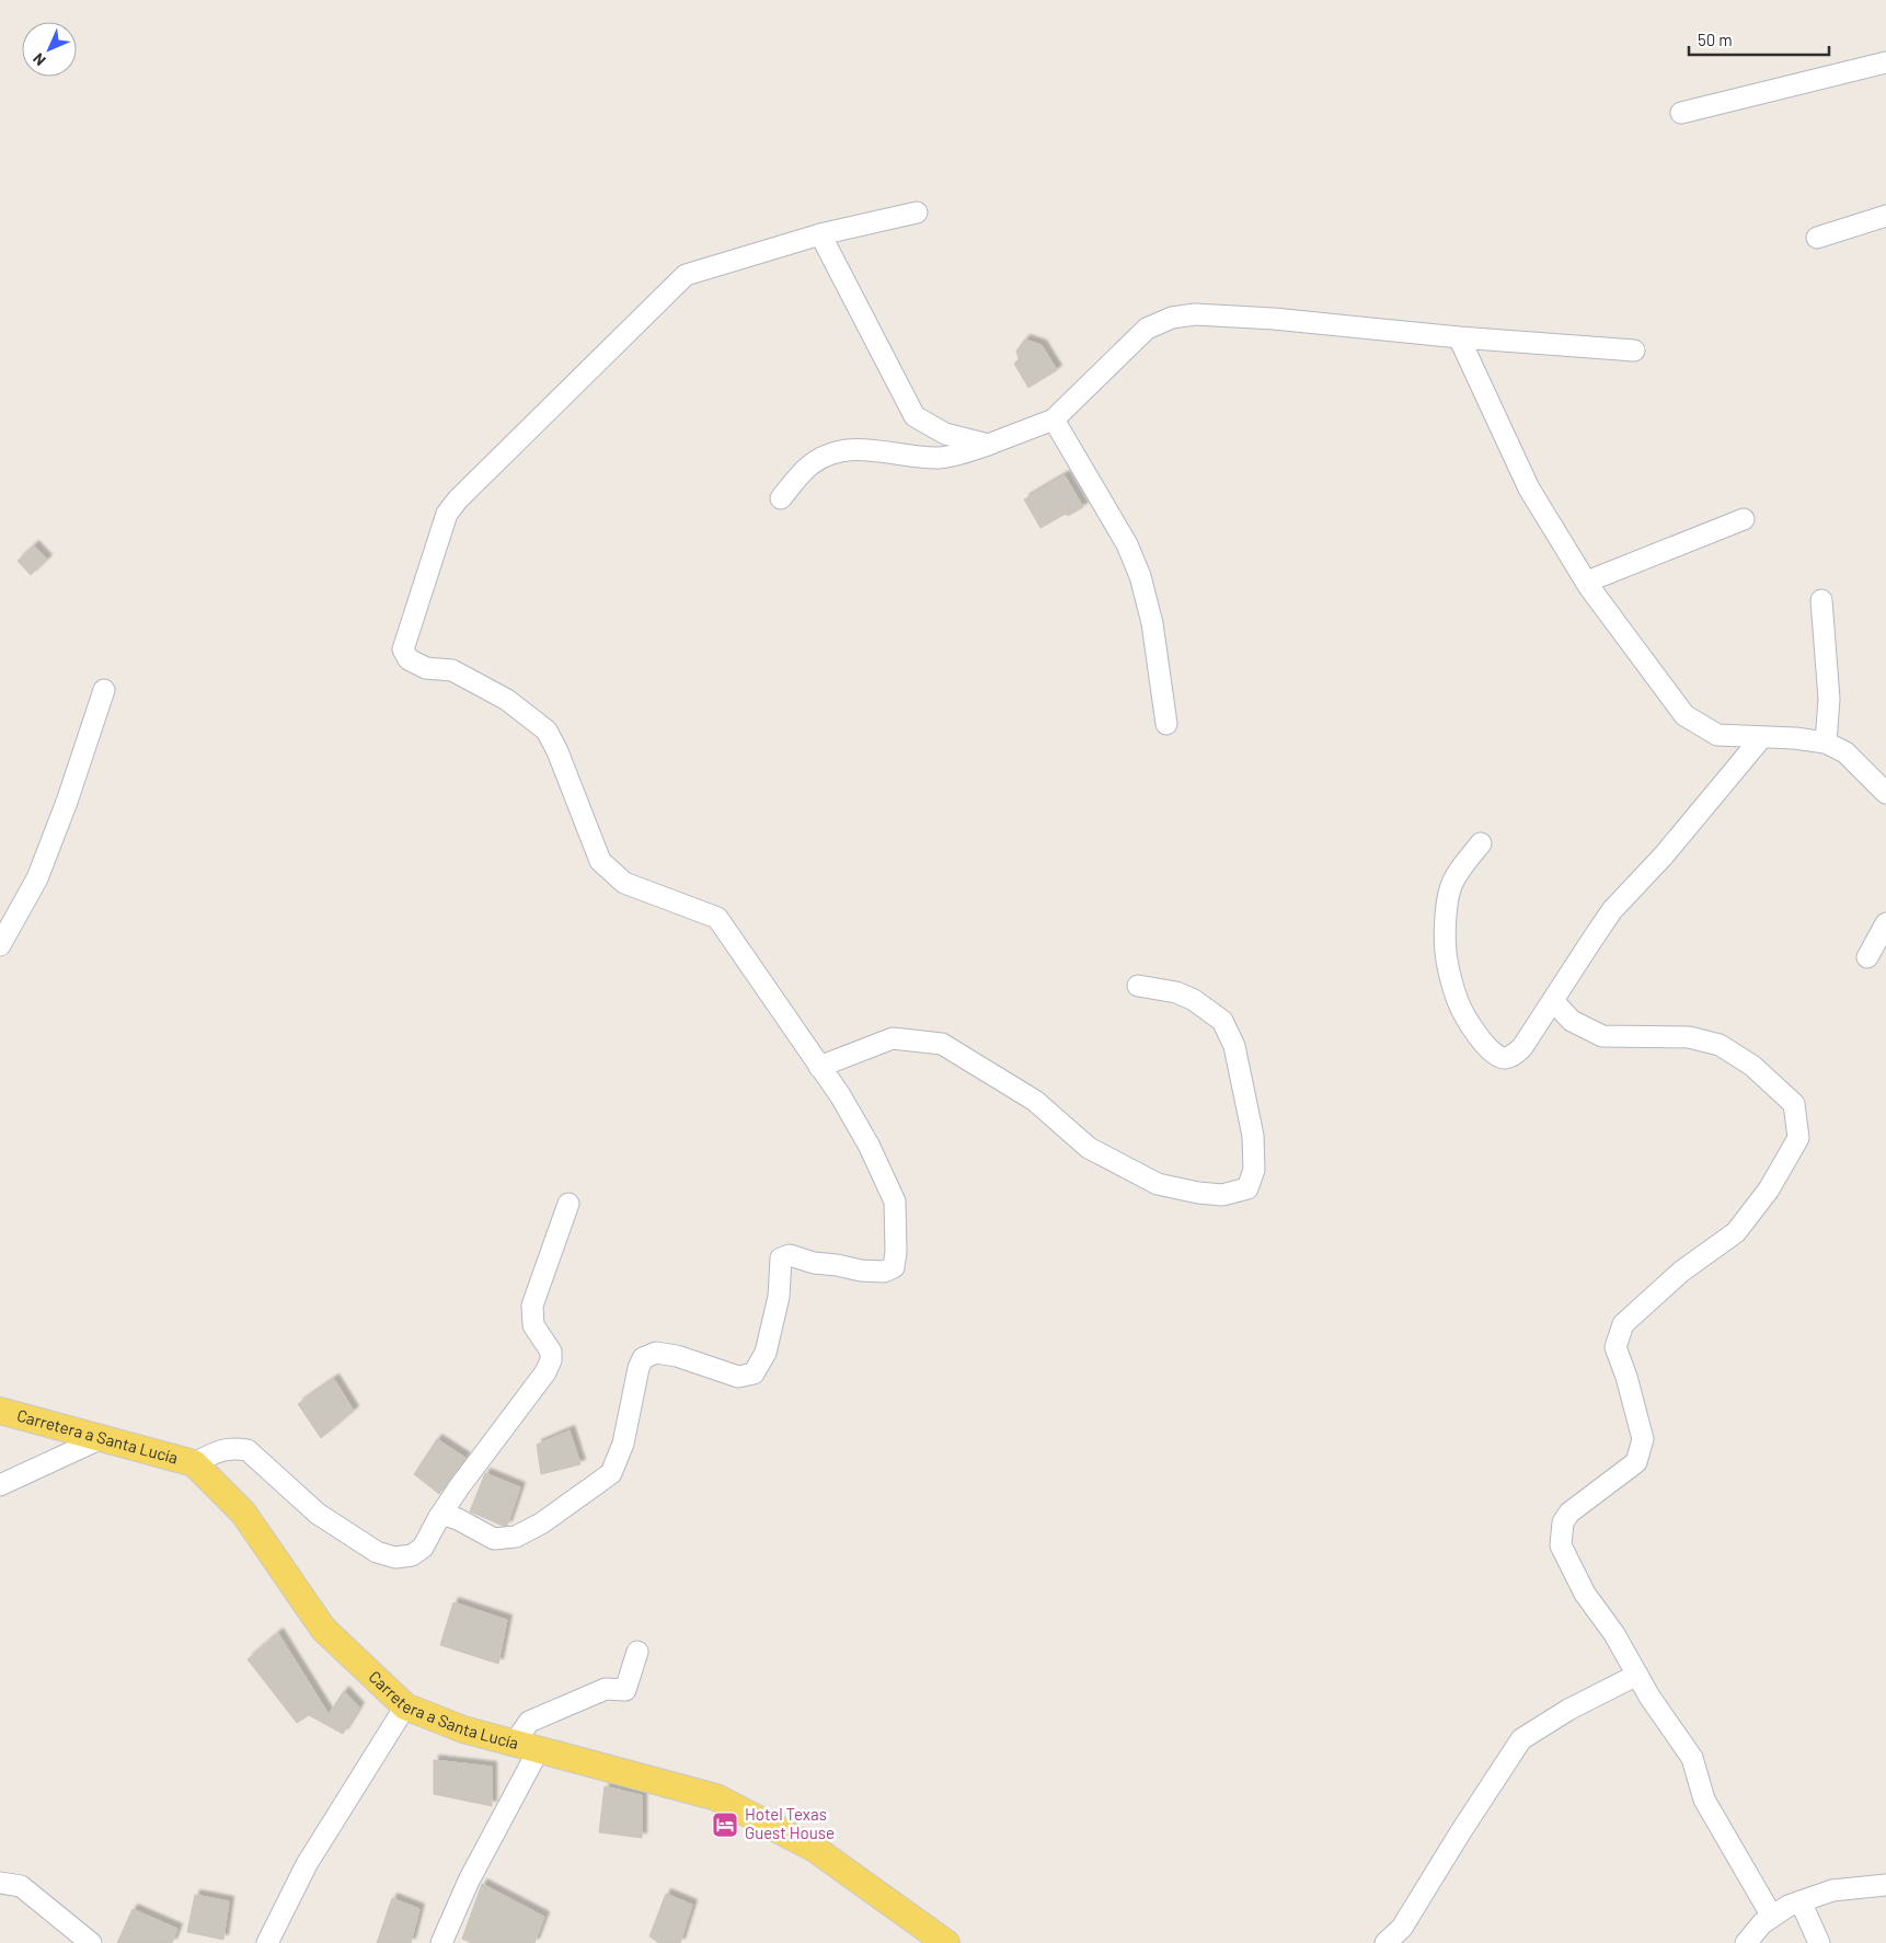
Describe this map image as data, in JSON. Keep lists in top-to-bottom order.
{
  "streets": {
    "main road": ["Carretera a Santa Lucía"]
  },
  "places": {
    "hotel": ["Hotel Texas Guest House"]
  },
  "scale_bar": "50 m",
  "north": "bottom left"
}
